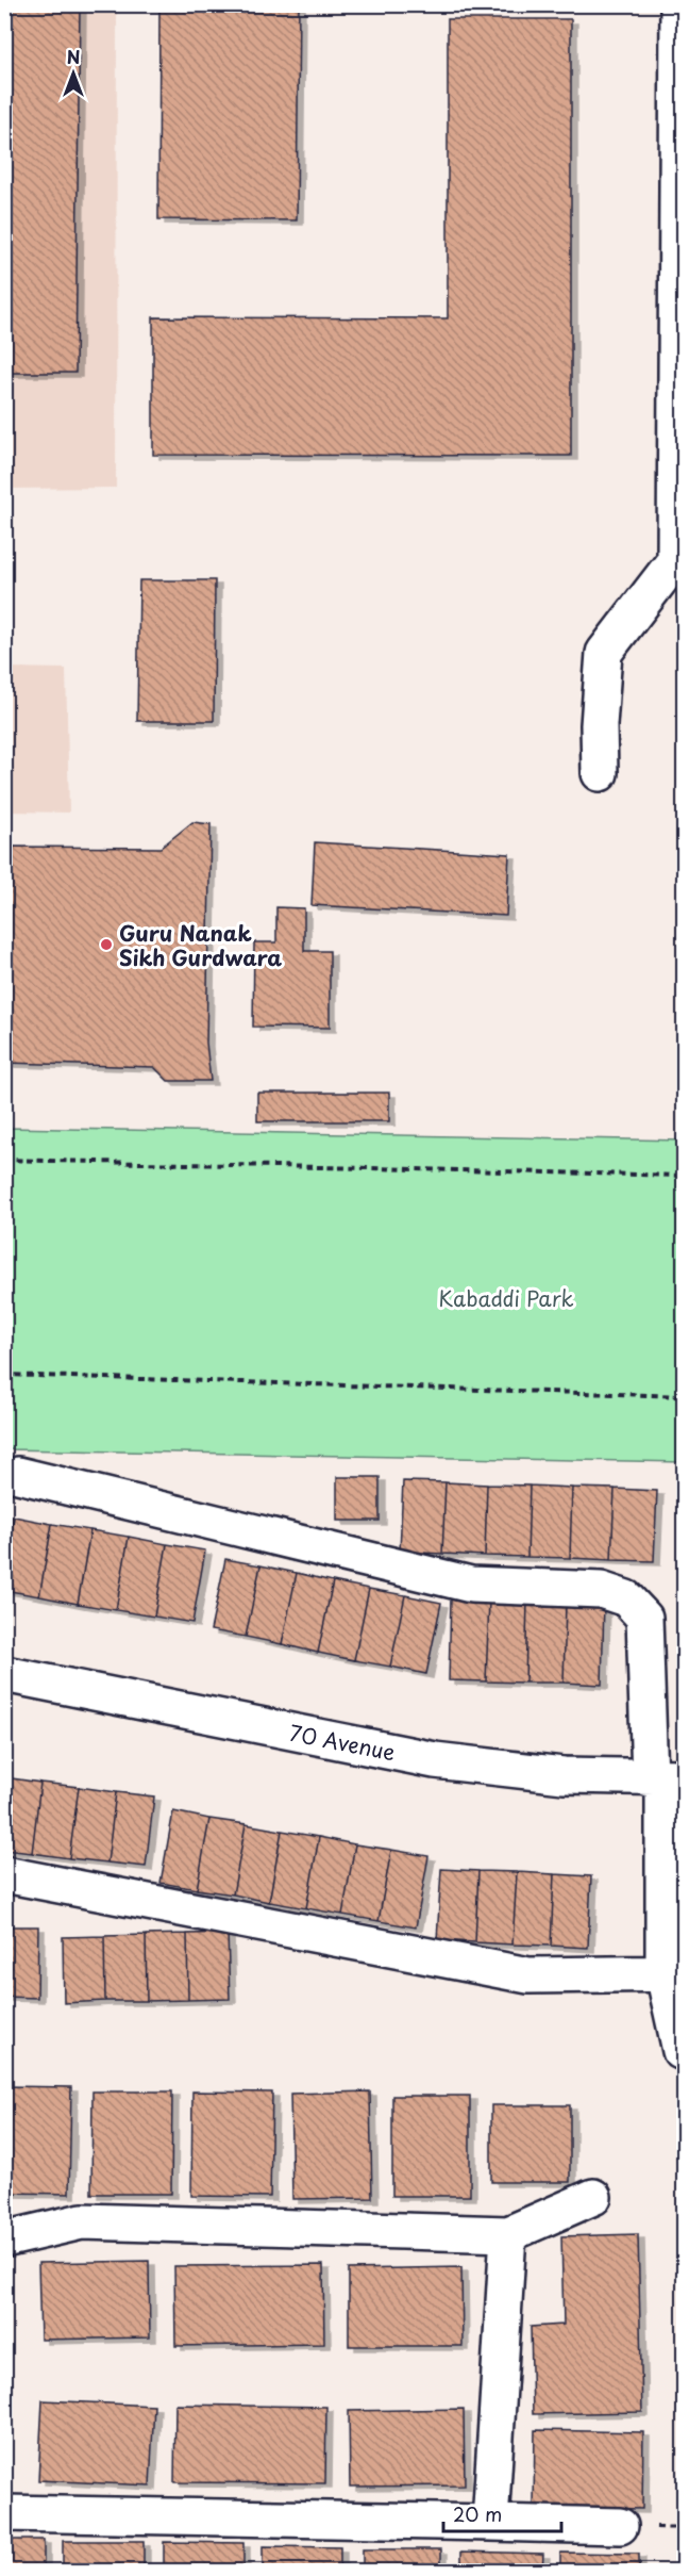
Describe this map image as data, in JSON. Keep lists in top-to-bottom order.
{
  "streets": {
    "street": ["70 Avenue"]
  },
  "parks": ["Kabaddi Park"],
  "places": ["Guru Nanak Sikh Gurdwara"],
  "scale_bar": "20 m",
  "north": "top"
}
